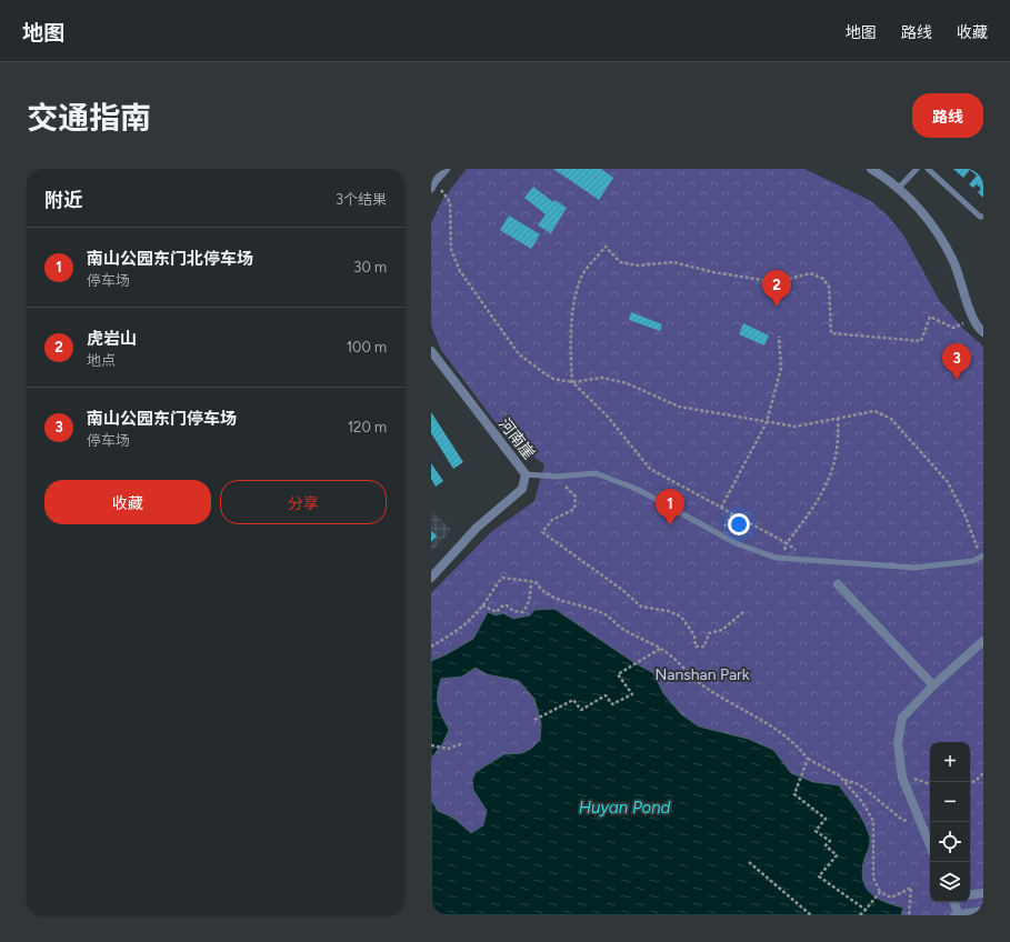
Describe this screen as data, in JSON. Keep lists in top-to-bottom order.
{
  "streets": {
    "street": ["河南崖"]
  },
  "water": ["Huyan Pond"],
  "parks": ["Nanshan Park"],
  "page": {
    "header": "地图",
    "nav": ["地图", "路线", "收藏"],
    "title": "交通指南",
    "buttons": [
      "路线",
      ["收藏", "分享"]
    ],
    "heading": ["附近", "3个结果"],
    "list": [
      {
        "mark": "1",
        "name": "南山公园东门北停车场",
        "note": "停车场",
        "value": "30 m"
      },
      {
        "mark": "2",
        "name": "虎岩山",
        "note": "地点",
        "value": "100 m"
      },
      {
        "mark": "3",
        "name": "南山公园东门停车场",
        "note": "停车场",
        "value": "120 m"
      }
    ],
    "pins": ["2", "3", "1"],
    "map_buttons": ["+", "−"]
  }
}
